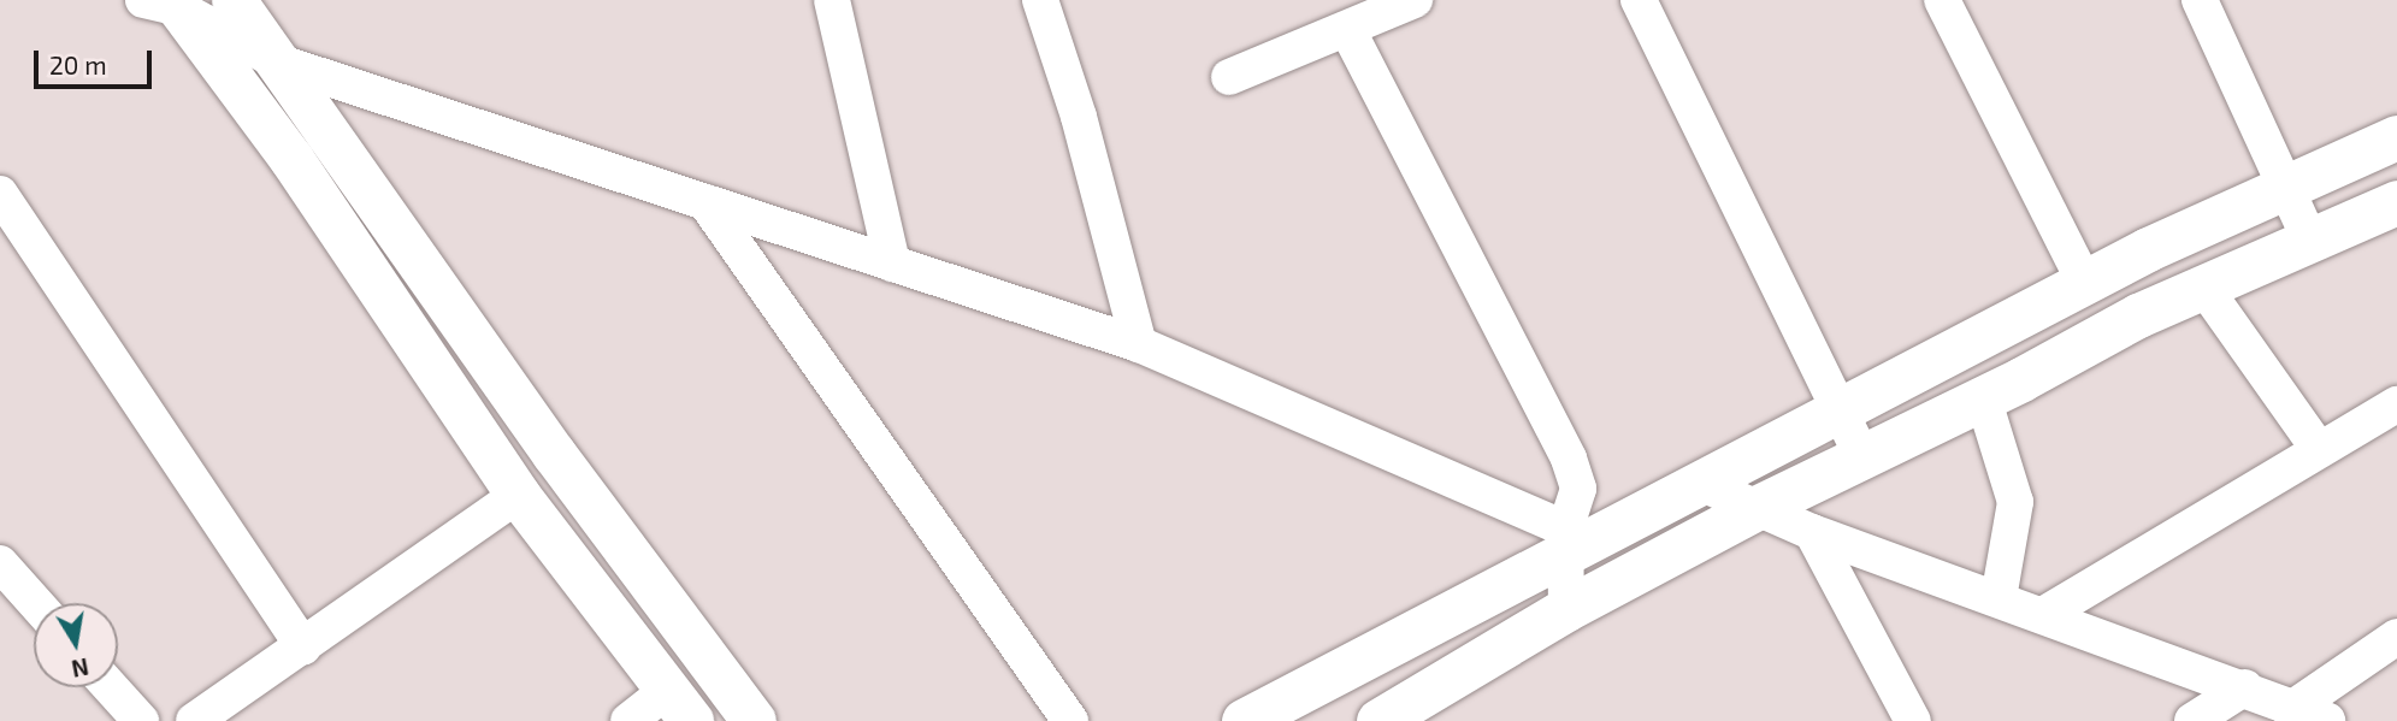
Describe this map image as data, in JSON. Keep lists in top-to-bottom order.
{
  "scale_bar": "20 m",
  "north": "bottom"
}
